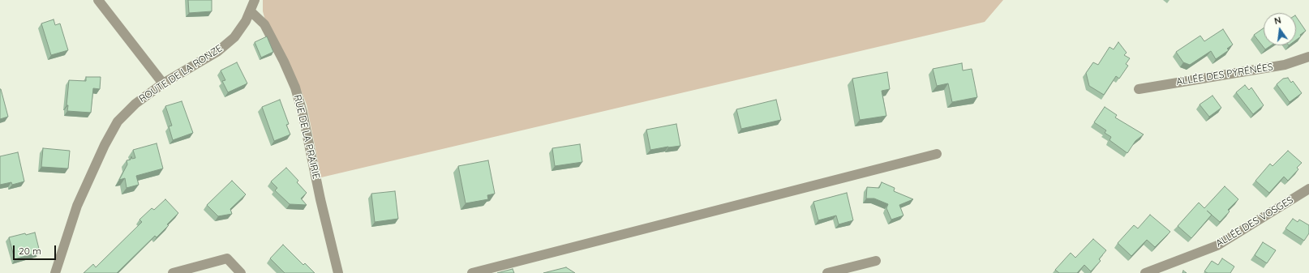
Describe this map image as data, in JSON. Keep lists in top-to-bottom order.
{
  "streets": {
    "street": [
      "ROUTE DE LA RONZE",
      "ALLÉE DES PYRÉNÉES",
      "RUE DE LA PRAIRIE",
      "ALLÉE DES VOSGES"
    ]
  },
  "crossings": [
    ["ROUTE DE LA RONZE", "RUE DE LA PRAIRIE"]
  ],
  "scale_bar": "20 m",
  "north": "top"
}
